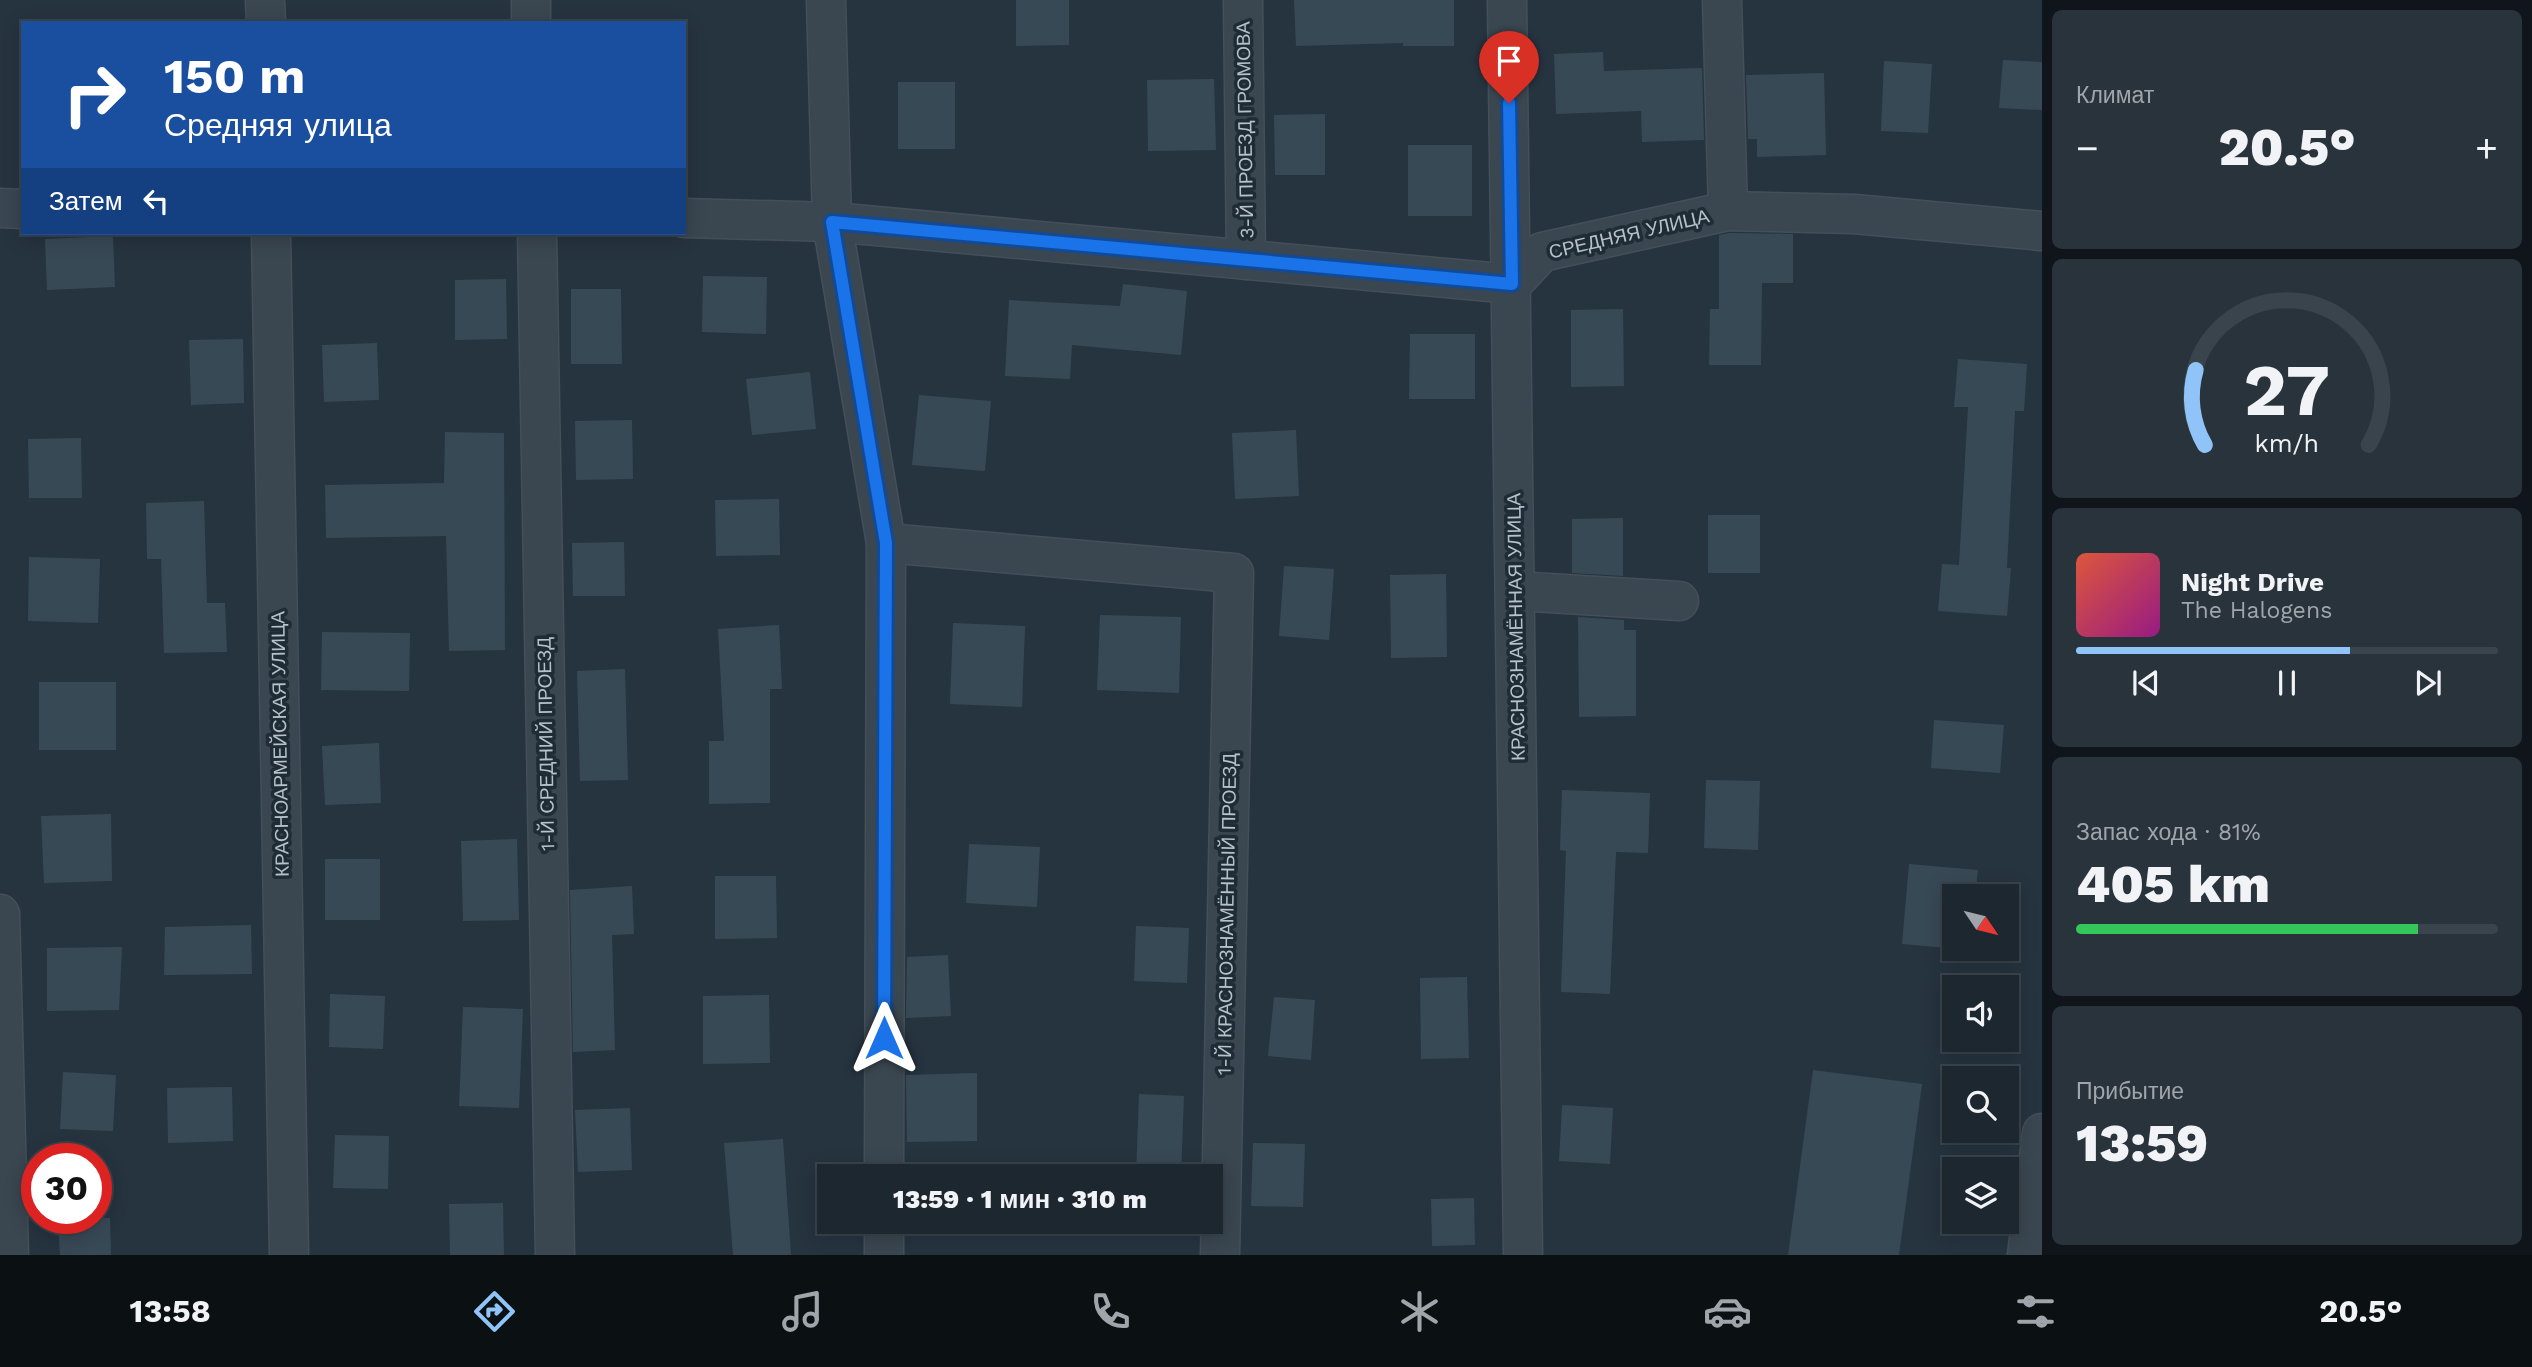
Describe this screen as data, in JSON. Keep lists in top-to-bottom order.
{
  "streets": {
    "street": [
      "3-Й ПРОЕЗД ГРОМОВА",
      "СРЕДНЯЯ УЛИЦА",
      "КРАСНОЗНАМЁННАЯ УЛИЦА",
      "КРАСНОАРМЕЙСКАЯ УЛИЦА",
      "1-Й СРЕДНИЙ ПРОЕЗД",
      "1-Й КРАСНОЗНАМЁННЫЙ ПРОЕЗД"
    ]
  },
  "crossings": [
    ["СРЕДНЯЯ УЛИЦА", "КРАСНОЗНАМЁННАЯ УЛИЦА"]
  ],
  "north": "bottom right",
  "page": {
    "tile": [
      "Климат",
      ["Запас хода · 81%", "405 km"],
      ["Прибытие", "13:59"]
    ],
    "turn": ["150 m", "Средняя улица"],
    "heat": ["−", "20.5°", "+"],
    "then": "Затем",
    "song": ["Night Drive", "The Halogens"],
    "limit": "30",
    "trip": "13:59 · 1 мин · 310 m",
    "tabs": ["13:58", "20.5°"],
    "gauge": ["27", "km/h"]
  }
}
